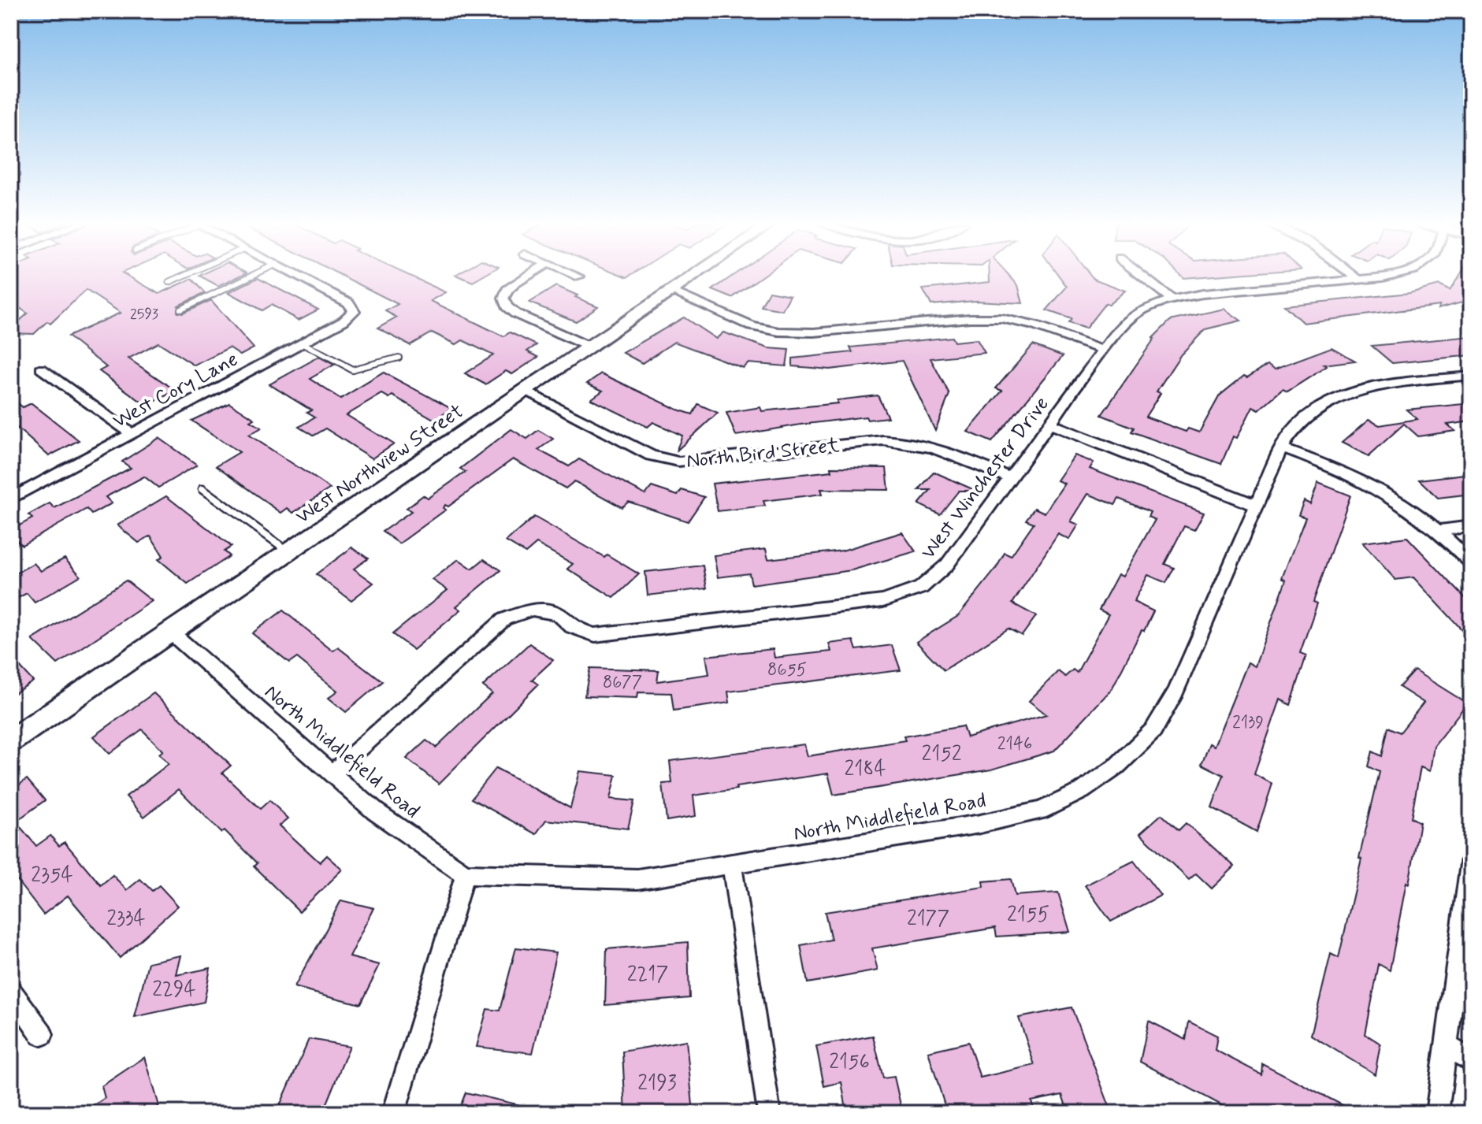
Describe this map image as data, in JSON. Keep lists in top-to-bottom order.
{
  "streets": {
    "street": [
      "West Cory Lane",
      "North Bird Street",
      "West Northview Street",
      "West Winchester Drive",
      "North Middlefield Road"
    ]
  },
  "crossings": [
    ["North Bird Street", "West Northview Street"],
    ["North Bird Street", "West Winchester Drive"],
    ["West Northview Street", "North Middlefield Road"],
    ["West Winchester Drive", "North Middlefield Road"]
  ],
  "house_numbers": [
    "2593",
    "8655",
    "8677",
    "2139",
    "2146",
    "2152",
    "2184",
    "2354",
    "2155",
    "2334",
    "2177",
    "2217",
    "2294",
    "2156",
    "2193"
  ]
}
